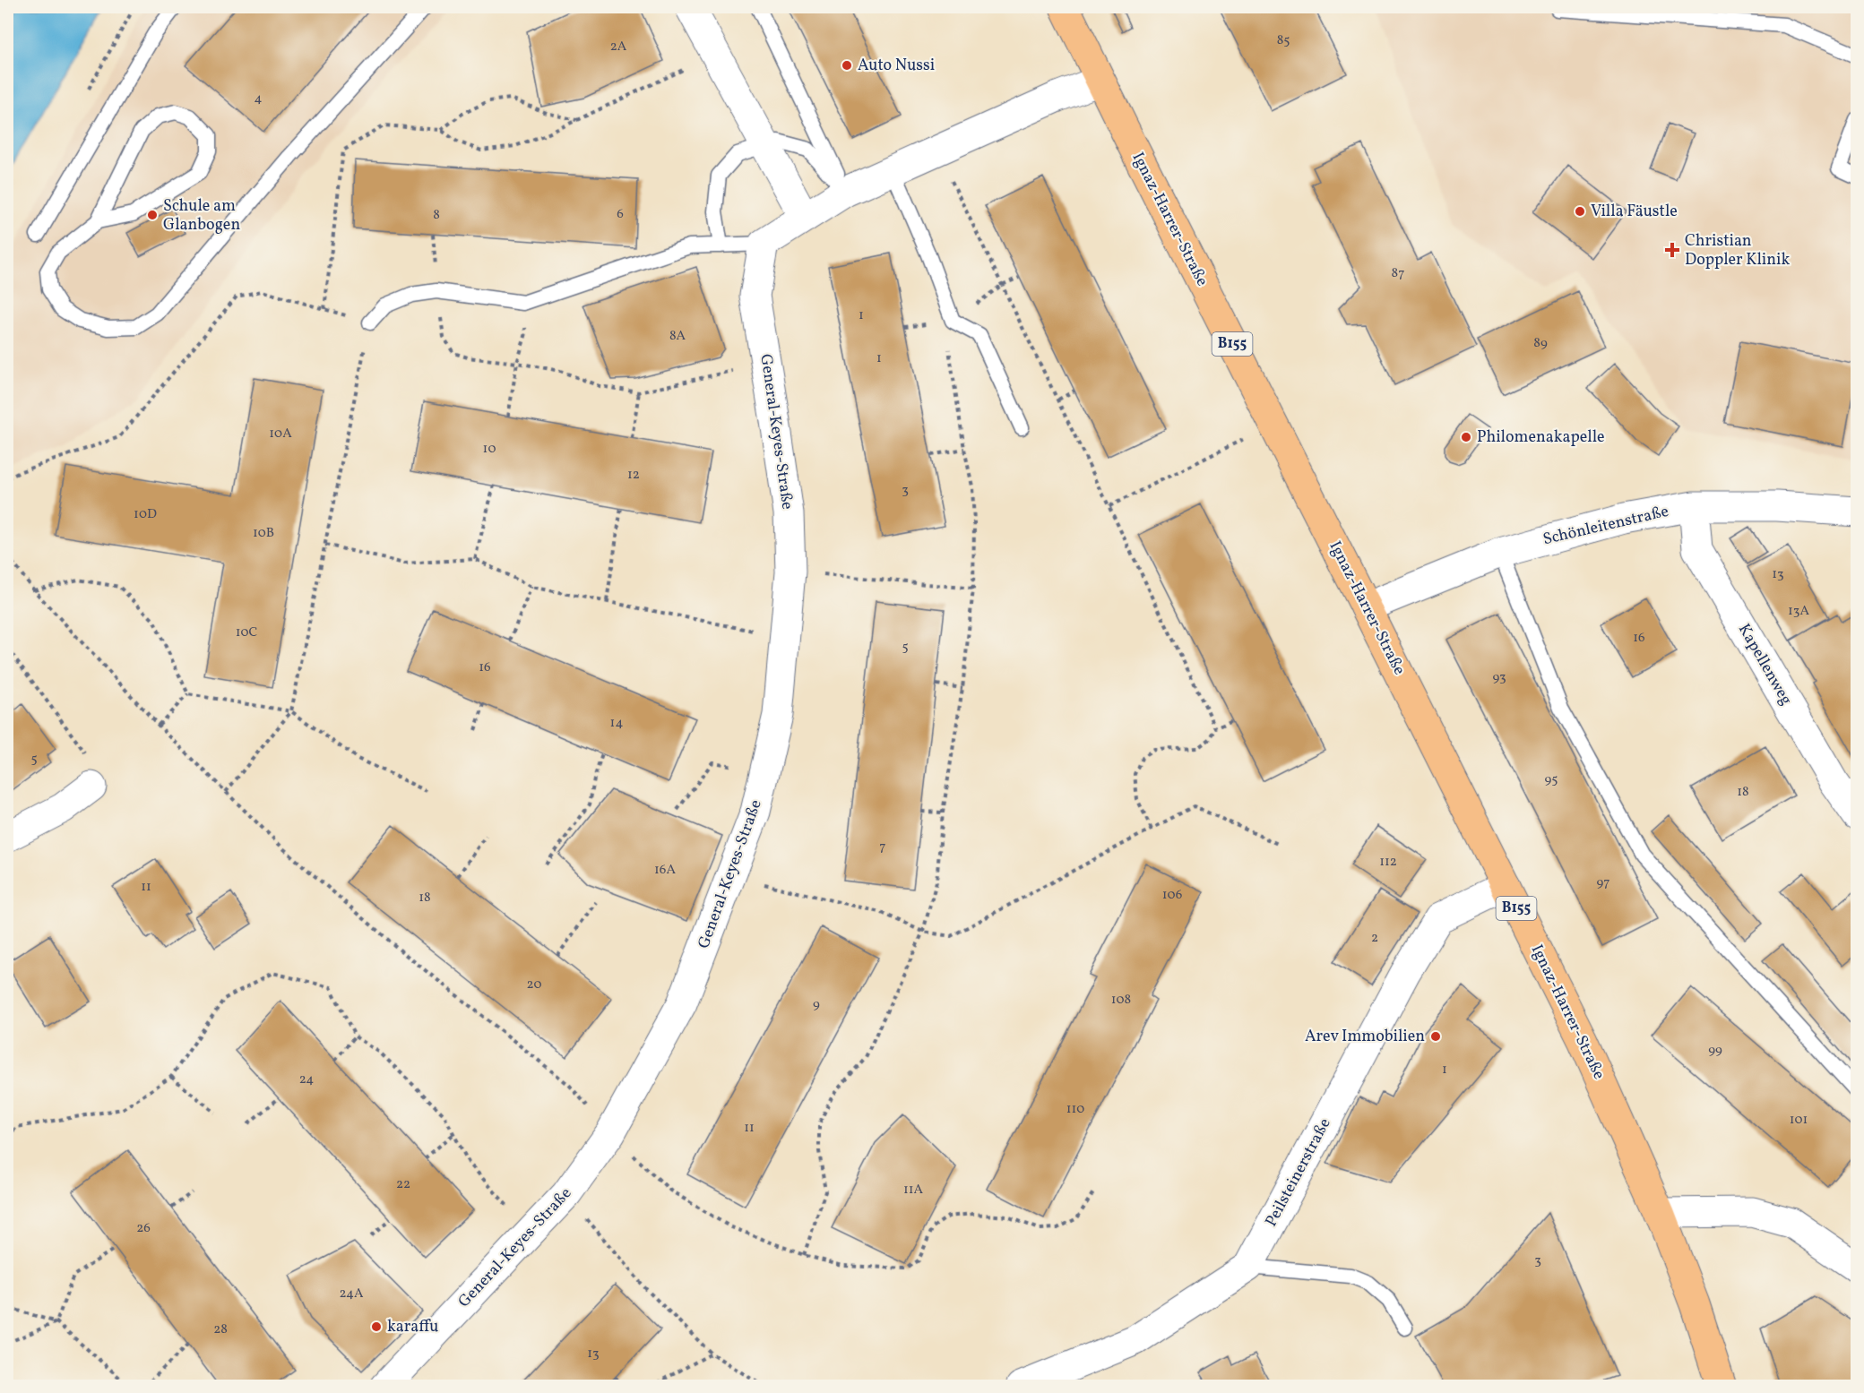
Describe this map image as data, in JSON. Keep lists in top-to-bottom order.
{
  "streets": {
    "main road": ["Ignaz-Harrer-Straße", "B155"],
    "street": [
      "General-Keyes-Straße",
      "Schönleitenstraße",
      "Kapellenweg",
      "Peilsteinerstraße"
    ]
  },
  "crossings": [
    ["Ignaz-Harrer-Straße", "B155"],
    ["Ignaz-Harrer-Straße", "Schönleitenstraße"],
    ["Ignaz-Harrer-Straße", "Peilsteinerstraße"],
    ["Schönleitenstraße", "Kapellenweg"]
  ],
  "places": {
    "other": [
      "Auto Nussi",
      "Villa Fäustle",
      "Schule am Glanbogen",
      "Philomenakapelle",
      "Arev Immobilien",
      "karaffu"
    ],
    "health": ["Christian Doppler Klinik"]
  },
  "house_numbers": [
    "85",
    "2A",
    "4",
    "6",
    "8",
    "87",
    "1",
    "8A",
    "89",
    "1",
    "10A",
    "10",
    "12",
    "3",
    "10D",
    "10B",
    "13",
    "13A",
    "10C",
    "16",
    "5",
    "16",
    "93",
    "14",
    "5",
    "95",
    "18",
    "7",
    "112",
    "16A",
    "97",
    "11",
    "106",
    "18",
    "2",
    "20",
    "108",
    "9",
    "99",
    "1",
    "24",
    "110",
    "101",
    "11",
    "22",
    "11A",
    "26",
    "3",
    "24A",
    "28",
    "13"
  ]
}
